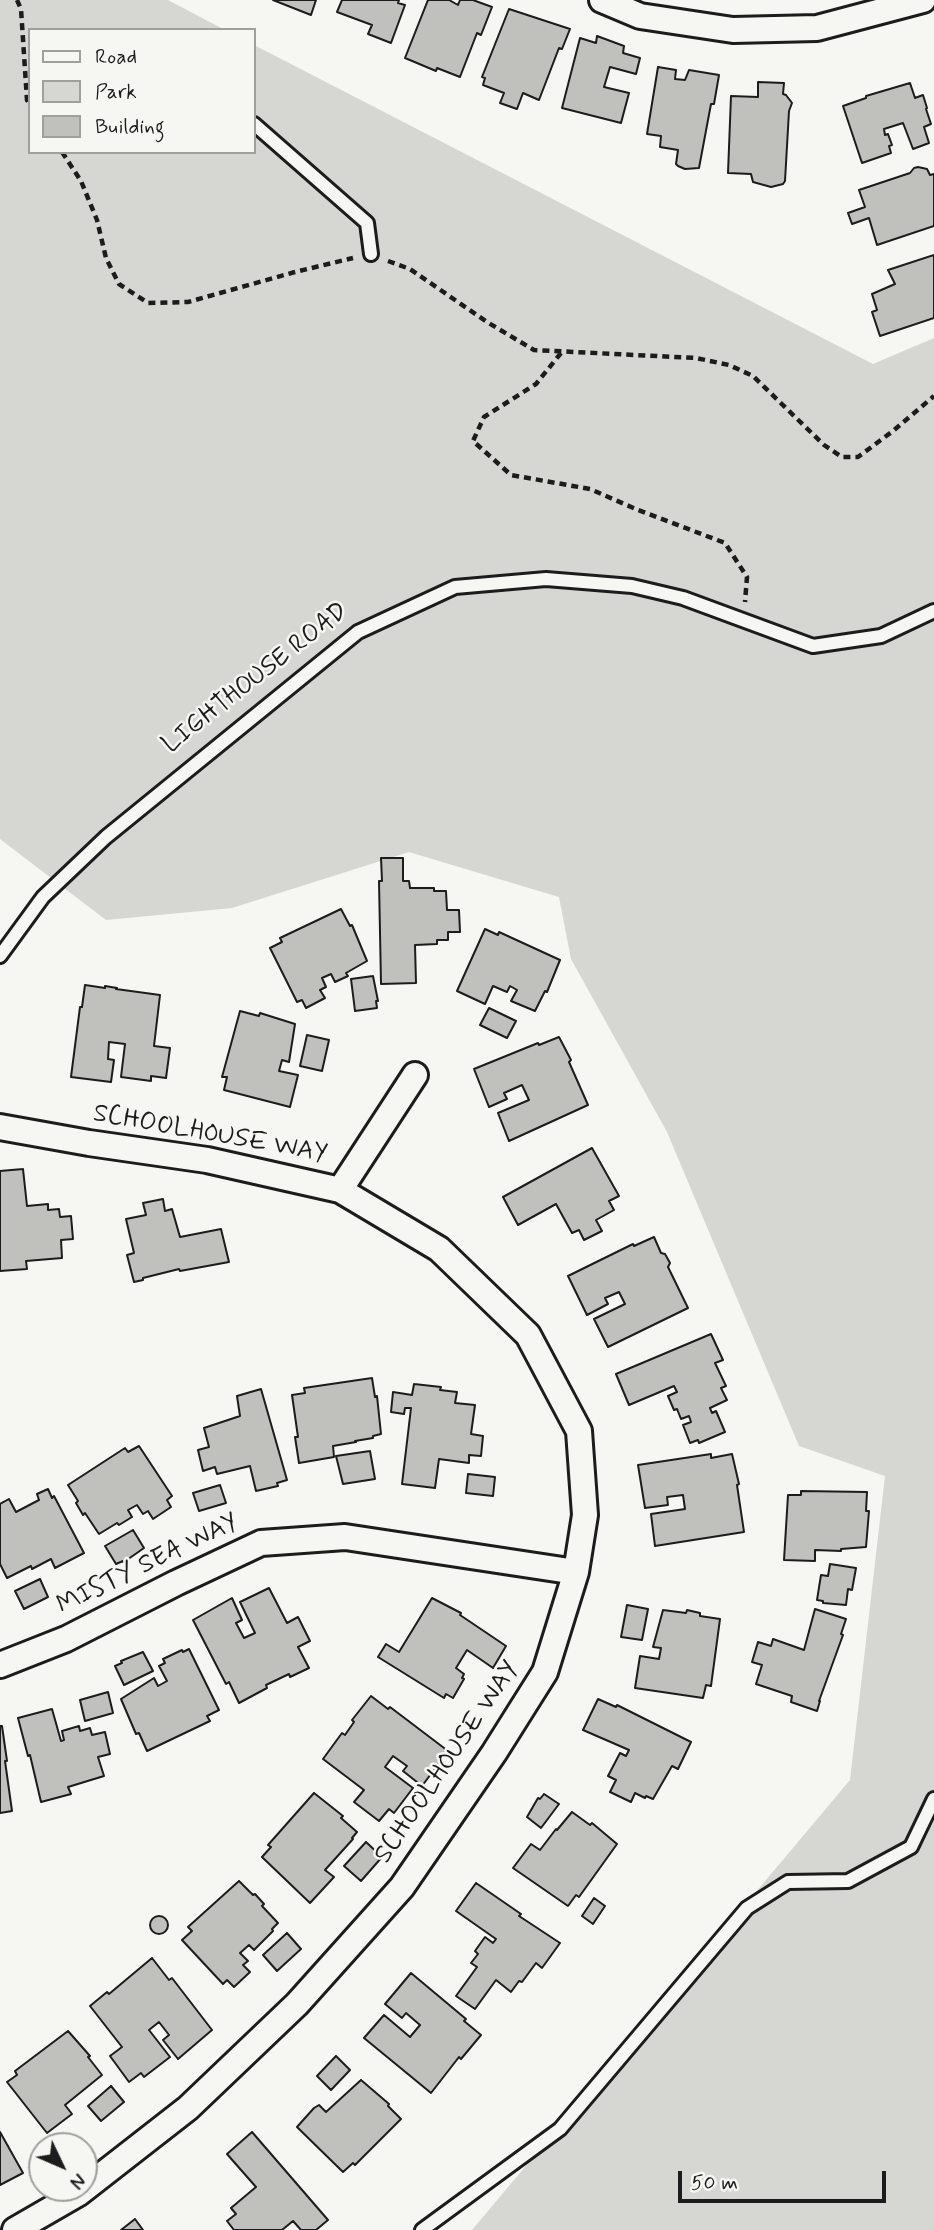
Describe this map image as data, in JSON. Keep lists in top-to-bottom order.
{
  "streets": {
    "street": ["SCHOOLHOUSE WAY", "MISTY SEA WAY"],
    "lane": ["LIGHTHOUSE ROAD"]
  },
  "crossings": [
    ["SCHOOLHOUSE WAY", "MISTY SEA WAY"]
  ],
  "legend": ["Road", "Park", "Building"],
  "scale_bar": "50 m",
  "north": "bottom right"
}
